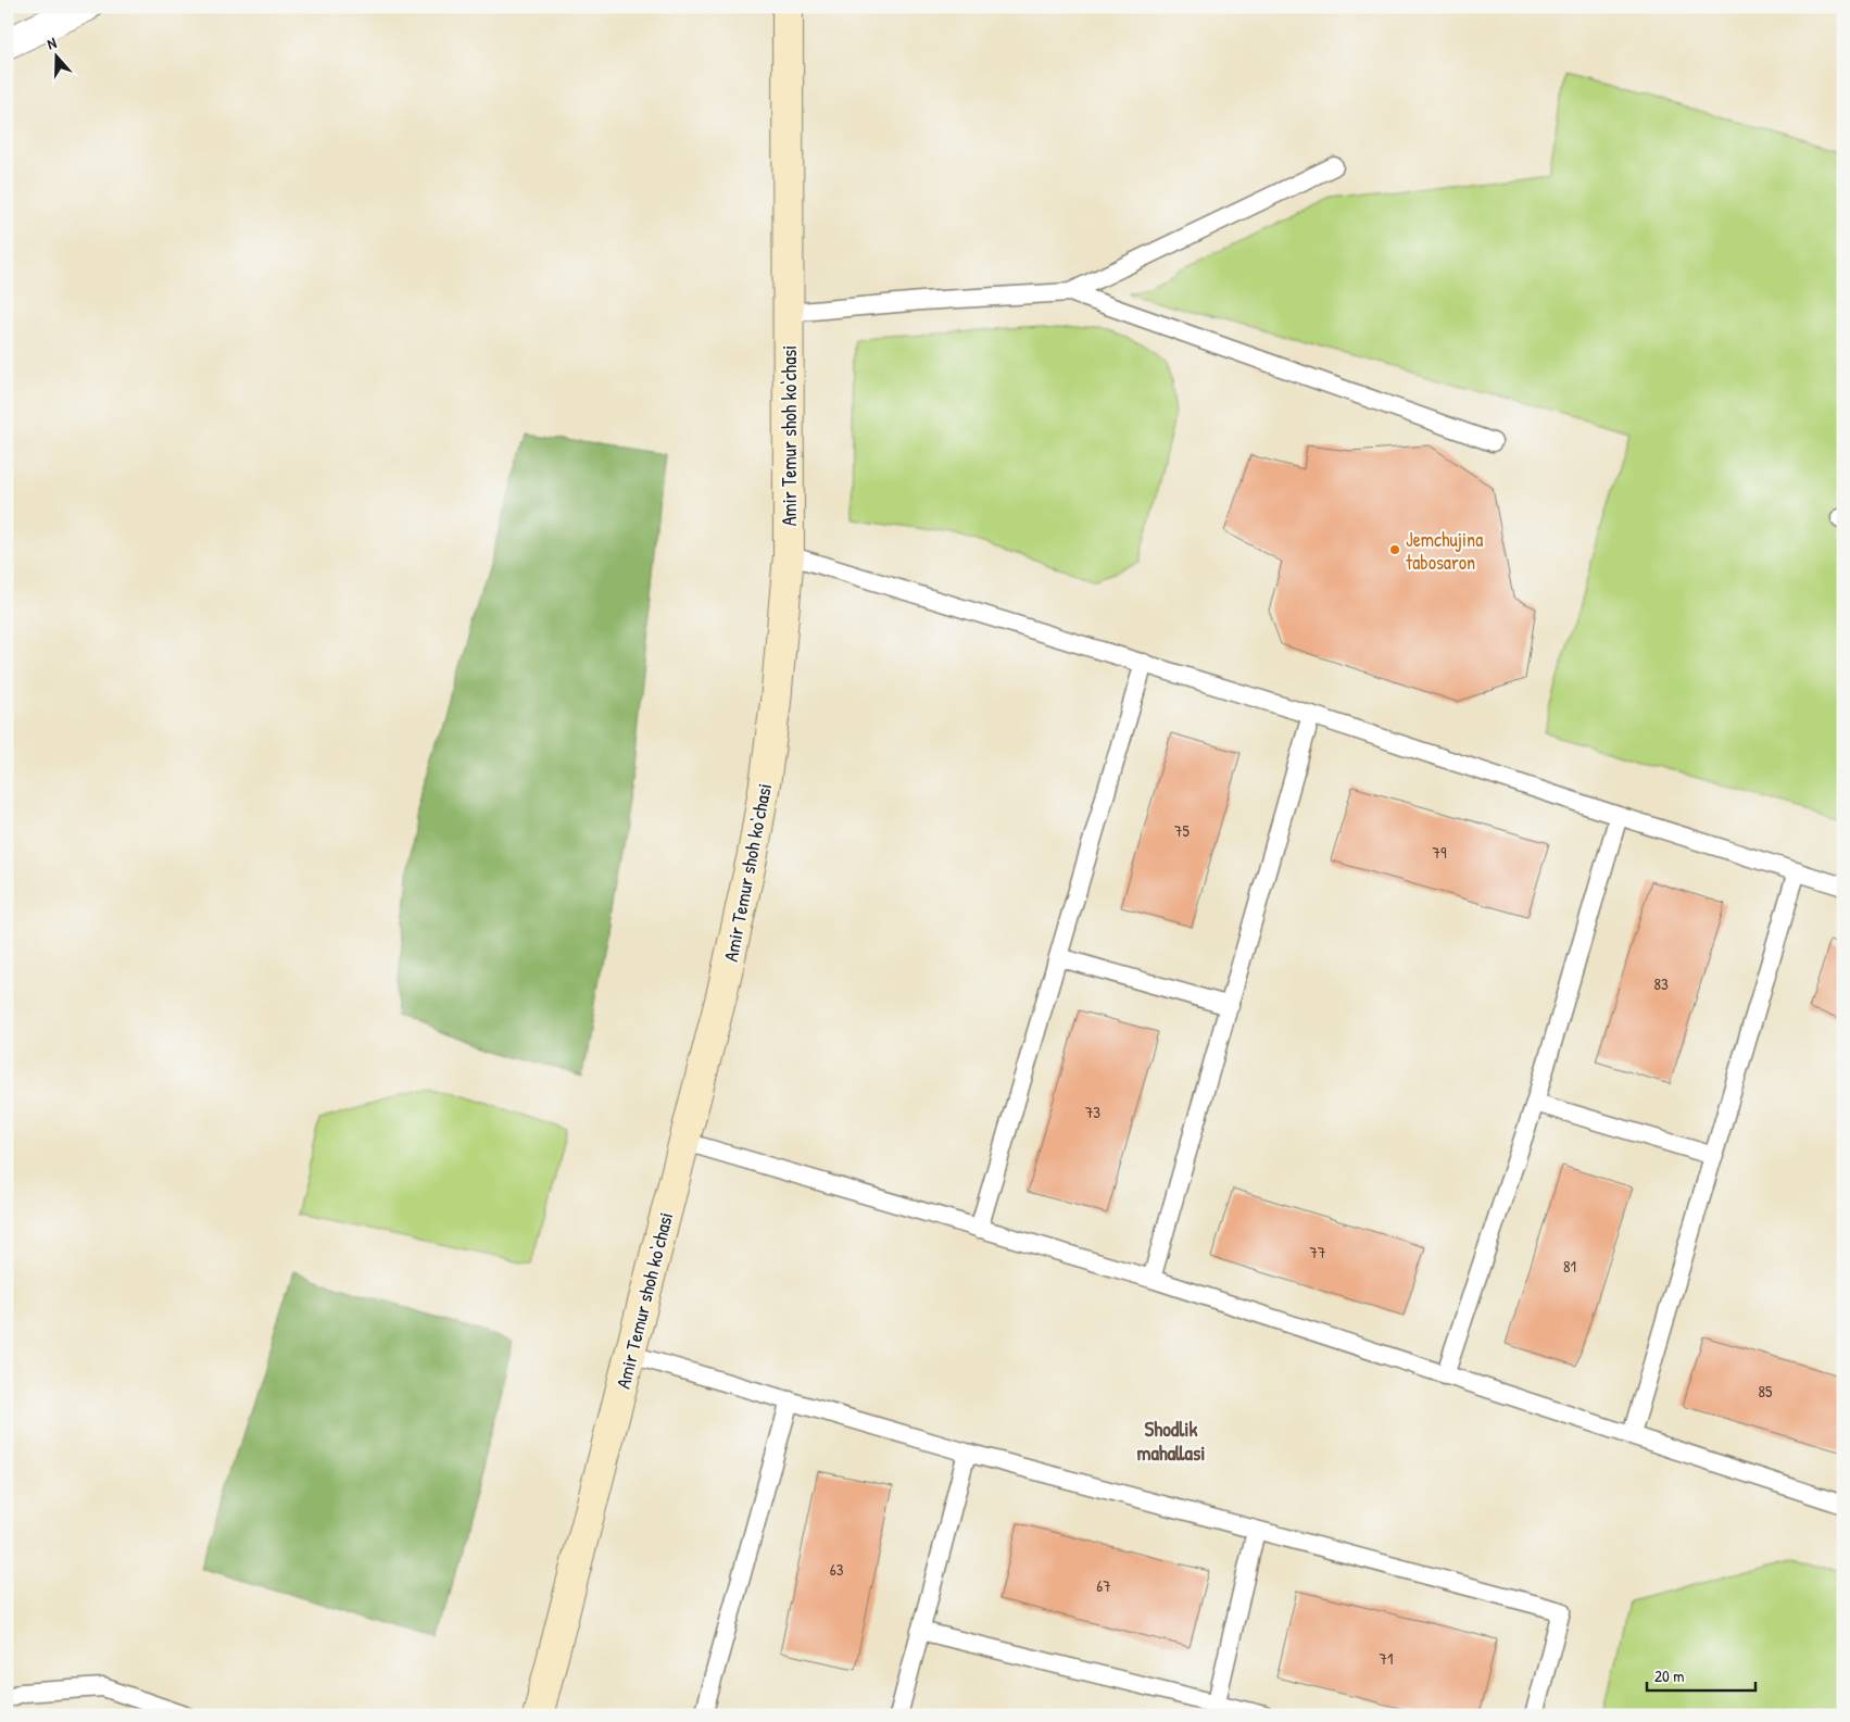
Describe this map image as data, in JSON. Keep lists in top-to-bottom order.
{
  "streets": {
    "main road": ["Amir Temur shoh ko‘chasi"]
  },
  "districts": ["Shodlik mahallasi"],
  "places": ["Jemchujina tabosaron"],
  "house_numbers": [
    "75",
    "79",
    "83",
    "73",
    "77",
    "81",
    "85",
    "63",
    "67",
    "71"
  ],
  "scale_bar": "20 m",
  "north": "top"
}
